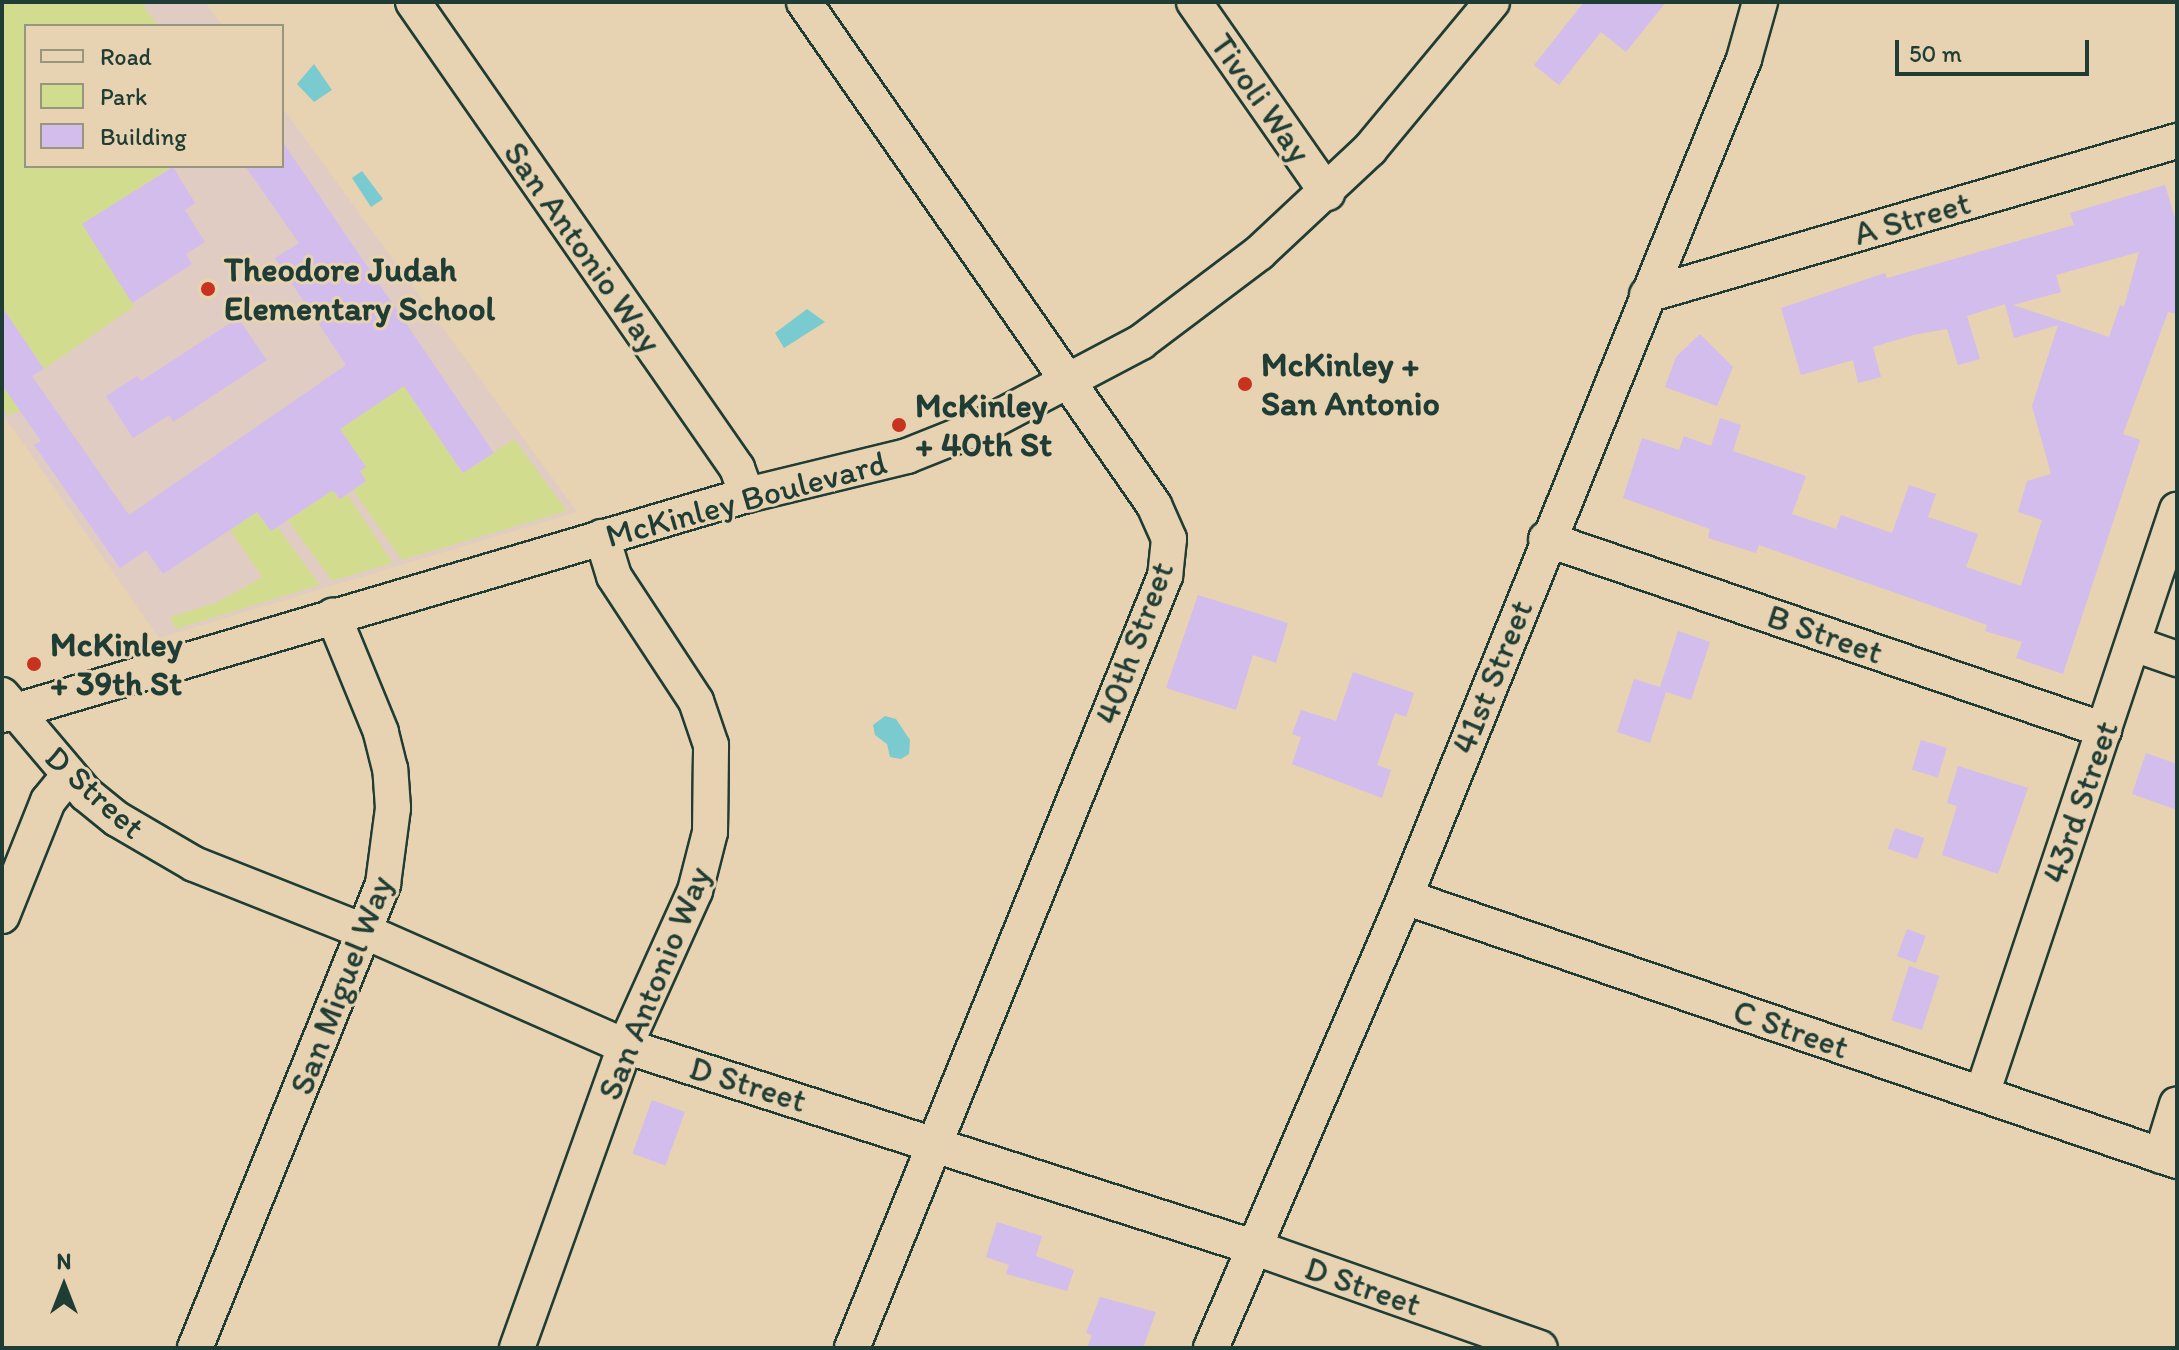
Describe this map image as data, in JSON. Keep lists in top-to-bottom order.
{
  "streets": {
    "street": [
      "Tivoli Way",
      "A Street",
      "San Antonio Way",
      "McKinley Boulevard",
      "B Street",
      "40th Street",
      "41st Street",
      "D Street",
      "43rd Street",
      "San Miguel Way",
      "C Street"
    ]
  },
  "crossings": [
    ["Tivoli Way", "McKinley Boulevard"],
    ["A Street", "41st Street"],
    ["San Antonio Way", "McKinley Boulevard"],
    ["San Antonio Way", "D Street"],
    ["McKinley Boulevard", "40th Street"],
    ["McKinley Boulevard", "D Street"],
    ["McKinley Boulevard", "San Miguel Way"],
    ["B Street", "41st Street"],
    ["B Street", "43rd Street"],
    ["40th Street", "D Street"],
    ["41st Street", "D Street"],
    ["41st Street", "C Street"],
    ["D Street", "San Miguel Way"],
    ["43rd Street", "C Street"]
  ],
  "places": [
    "Theodore Judah Elementary School",
    "McKinley + San Antonio",
    "McKinley + 40th St",
    "McKinley + 39th St"
  ],
  "legend": ["Road", "Park", "Building"],
  "scale_bar": "50 m",
  "north": "top"
}
